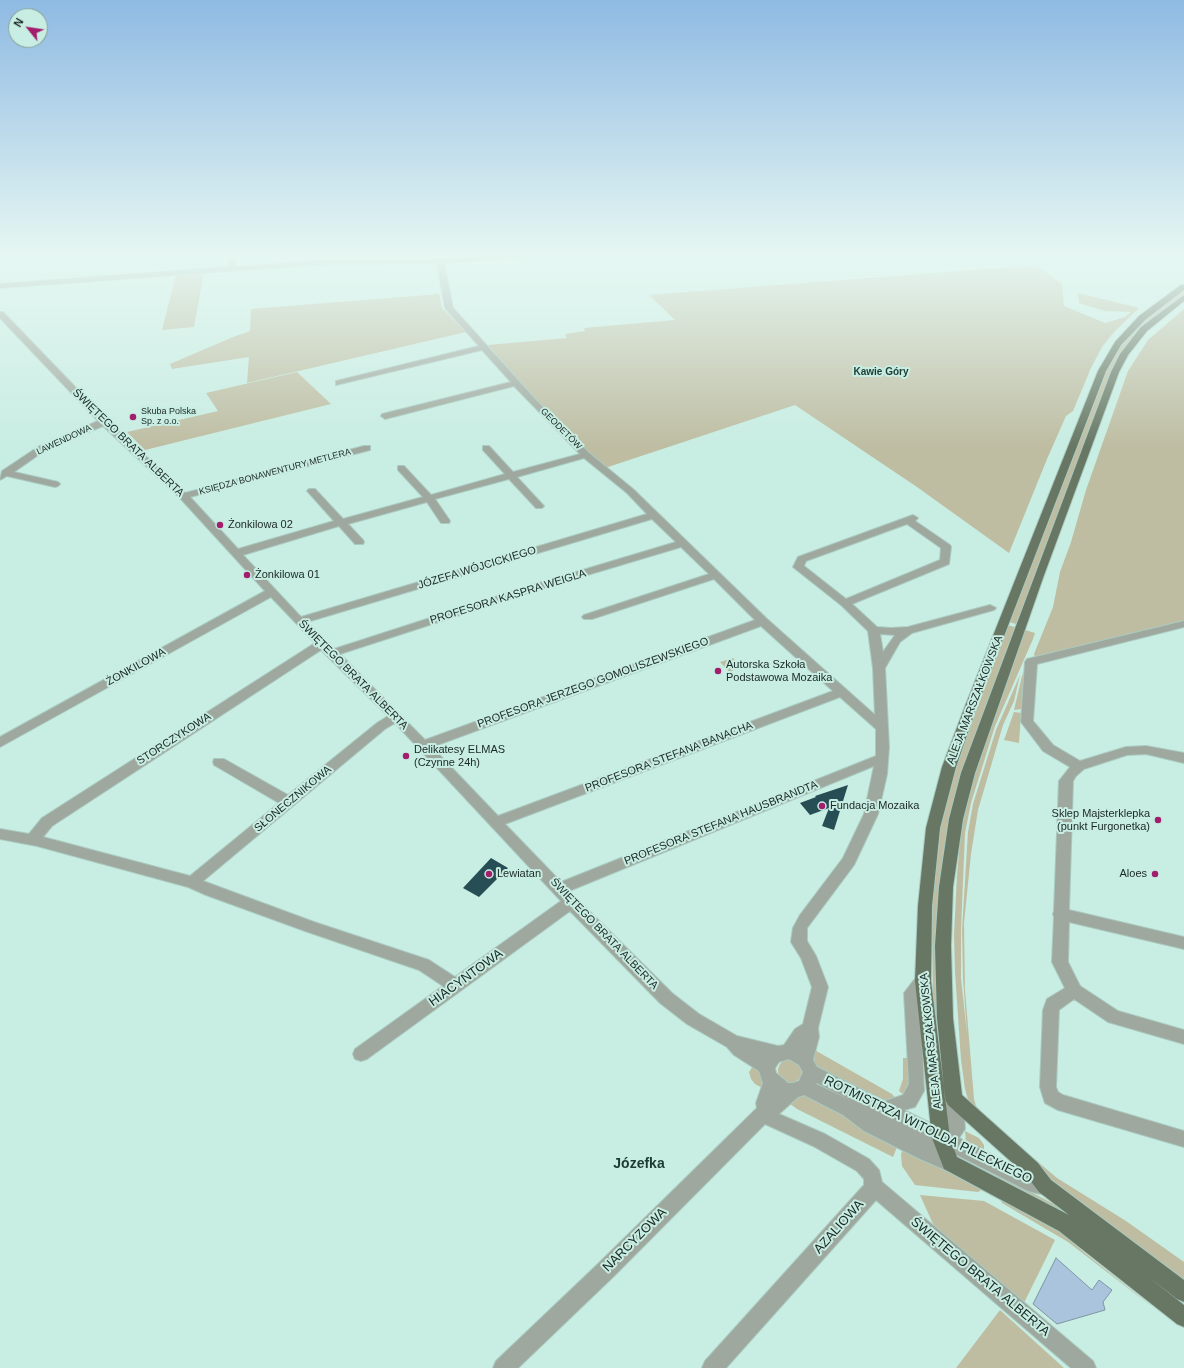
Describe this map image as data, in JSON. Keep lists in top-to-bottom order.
{
  "streets": {
    "main road": ["ALEJA MARSZAŁKOWSKA", "ROTMISTRZA WITOLDA PILECKIEGO"],
    "street": [
      "GEODETÓW",
      "LAWENDOWA",
      "ŚWIĘTEGO BRATA ALBERTA",
      "KSIĘDZA BONAWENTURY METLERA",
      "JÓZEFA WÓJCICKIEGO",
      "PROFESORA KASPRA WEIGLA",
      "ŻONKILOWA",
      "PROFESORA JERZEGO GOMOLISZEWSKIEGO",
      "STORCZYKOWA",
      "PROFESORA STEFANA BANACHA",
      "SŁONECZNIKOWA",
      "PROFESORA STEFANA HAUSBRANDTA",
      "HIACYNTOWA",
      "AZALIOWA",
      "NARCYZOWA"
    ]
  },
  "crossings": [
    ["GEODETÓW", "JÓZEFA WÓJCICKIEGO"],
    ["GEODETÓW", "PROFESORA KASPRA WEIGLA"],
    ["GEODETÓW", "PROFESORA JERZEGO GOMOLISZEWSKIEGO"],
    ["GEODETÓW", "PROFESORA STEFANA BANACHA"],
    ["LAWENDOWA", "ŚWIĘTEGO BRATA ALBERTA"],
    ["ŚWIĘTEGO BRATA ALBERTA", "KSIĘDZA BONAWENTURY METLERA"],
    ["ŚWIĘTEGO BRATA ALBERTA", "JÓZEFA WÓJCICKIEGO"],
    ["ŚWIĘTEGO BRATA ALBERTA", "PROFESORA KASPRA WEIGLA"],
    ["ŚWIĘTEGO BRATA ALBERTA", "ŻONKILOWA"],
    ["ŚWIĘTEGO BRATA ALBERTA", "PROFESORA JERZEGO GOMOLISZEWSKIEGO"],
    ["ŚWIĘTEGO BRATA ALBERTA", "STORCZYKOWA"],
    ["ŚWIĘTEGO BRATA ALBERTA", "PROFESORA STEFANA BANACHA"],
    ["ŚWIĘTEGO BRATA ALBERTA", "SŁONECZNIKOWA"],
    ["ŚWIĘTEGO BRATA ALBERTA", "PROFESORA STEFANA HAUSBRANDTA"],
    ["ŚWIĘTEGO BRATA ALBERTA", "HIACYNTOWA"],
    ["ŚWIĘTEGO BRATA ALBERTA", "ROTMISTRZA WITOLDA PILECKIEGO"],
    ["ŚWIĘTEGO BRATA ALBERTA", "AZALIOWA"],
    ["ŚWIĘTEGO BRATA ALBERTA", "NARCYZOWA"],
    ["PROFESORA KASPRA WEIGLA", "STORCZYKOWA"],
    ["ALEJA MARSZAŁKOWSKA", "ROTMISTRZA WITOLDA PILECKIEGO"],
    ["ROTMISTRZA WITOLDA PILECKIEGO", "NARCYZOWA"]
  ],
  "districts": ["Kawie Góry", "Józefka"],
  "places": [
    "Skuba Polska Sp. z o.o.",
    "Żonkilowa 02",
    "Żonkilowa 01",
    "Autorska Szkoła Podstawowa Mozaika",
    "Delikatesy ELMAS (Czynne 24h)",
    "Fundacja Mozaika",
    "Sklep Majsterklepka (punkt Furgonetka)",
    "Lewiatan",
    "Aloes"
  ],
  "north": "top left"
}
